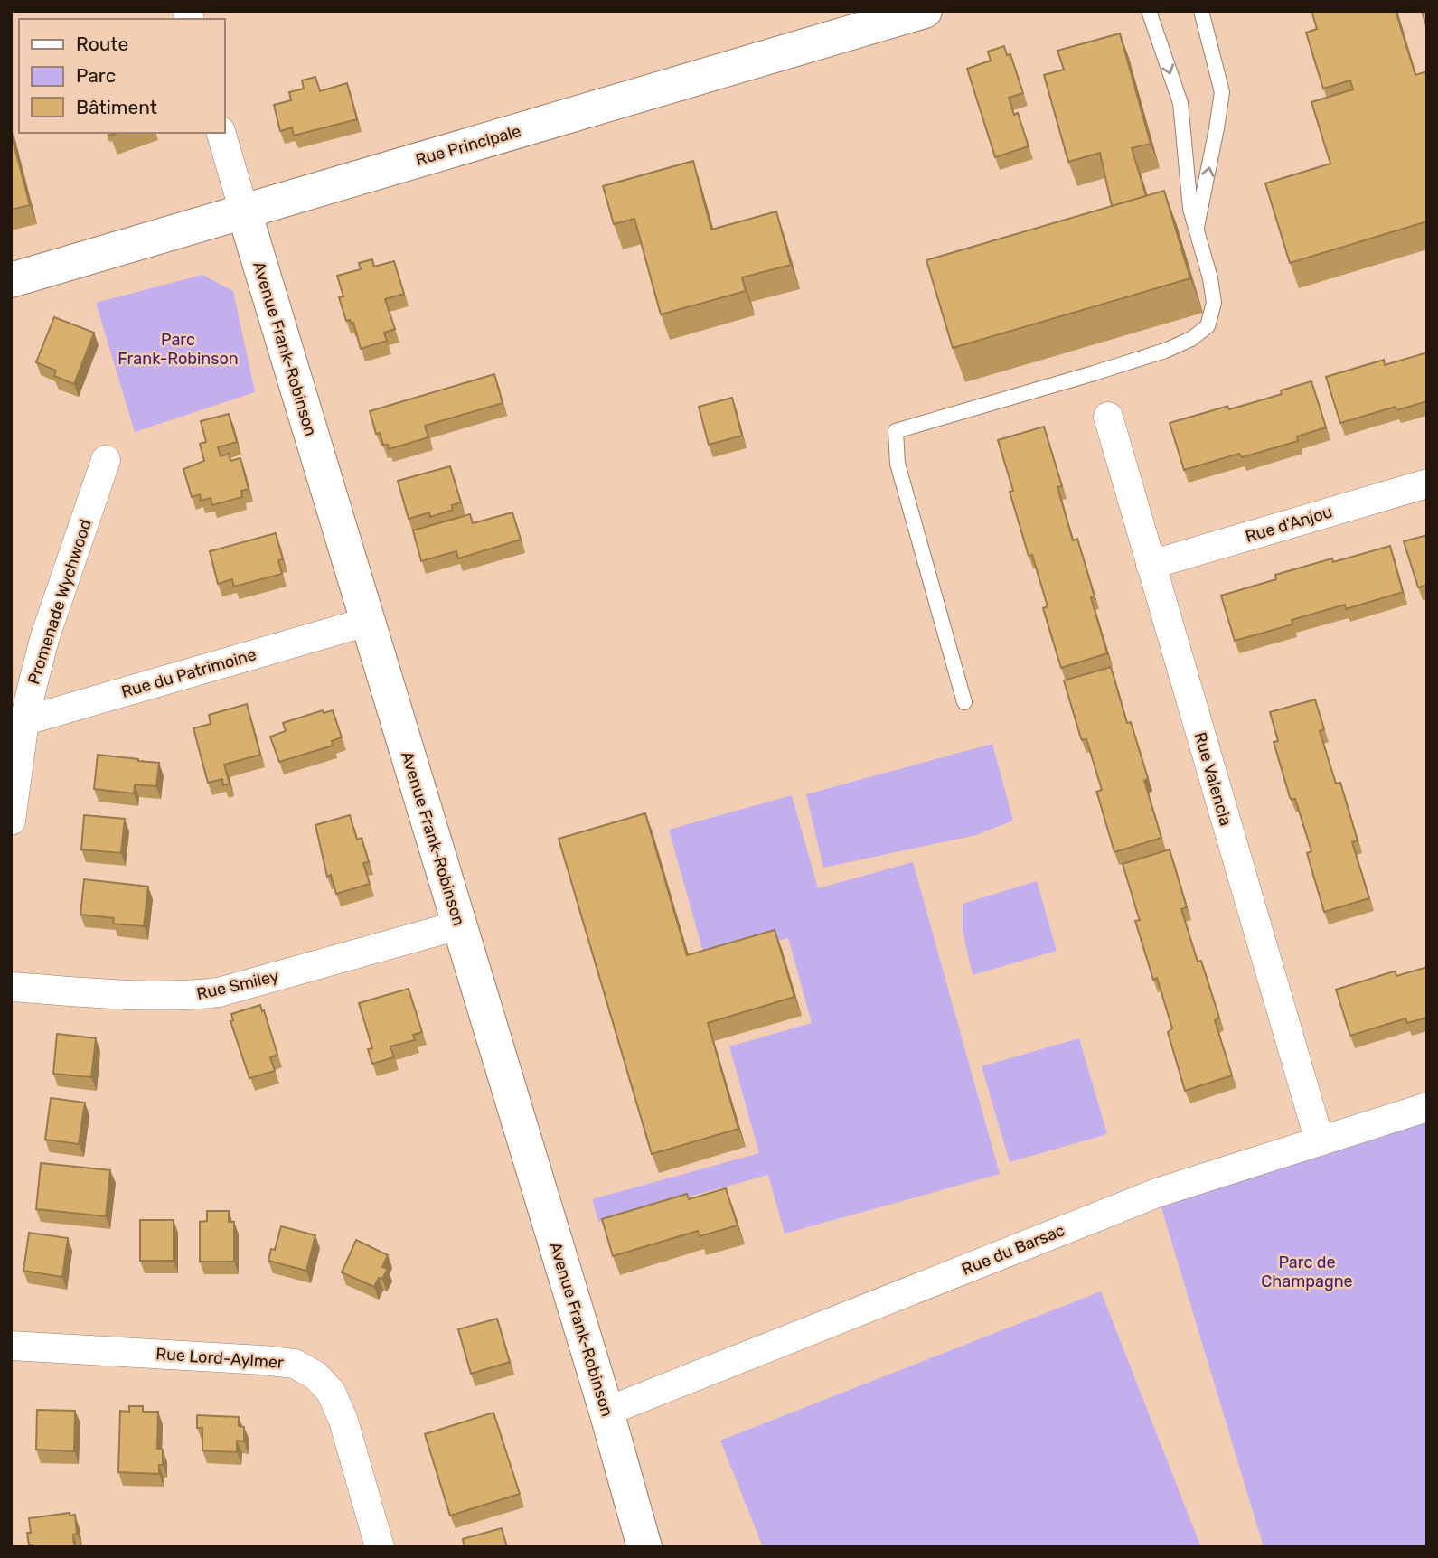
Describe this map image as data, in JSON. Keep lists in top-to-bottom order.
{
  "streets": {
    "main road": ["Rue Principale", "Avenue Frank-Robinson"],
    "street": [
      "Rue d'Anjou",
      "Promenade Wychwood",
      "Rue du Patrimoine",
      "Rue Valencia",
      "Rue Smiley",
      "Rue du Barsac",
      "Rue Lord-Aylmer"
    ]
  },
  "crossings": [
    ["Rue Principale", "Avenue Frank-Robinson"],
    ["Avenue Frank-Robinson", "Rue du Patrimoine"],
    ["Avenue Frank-Robinson", "Rue Smiley"],
    ["Avenue Frank-Robinson", "Rue du Barsac"],
    ["Rue d'Anjou", "Rue Valencia"],
    ["Promenade Wychwood", "Rue du Patrimoine"],
    ["Rue Valencia", "Rue du Barsac"]
  ],
  "parks": ["Parc Frank-Robinson", "Parc de Champagne"],
  "legend": ["Route", "Parc", "Bâtiment"]
}
